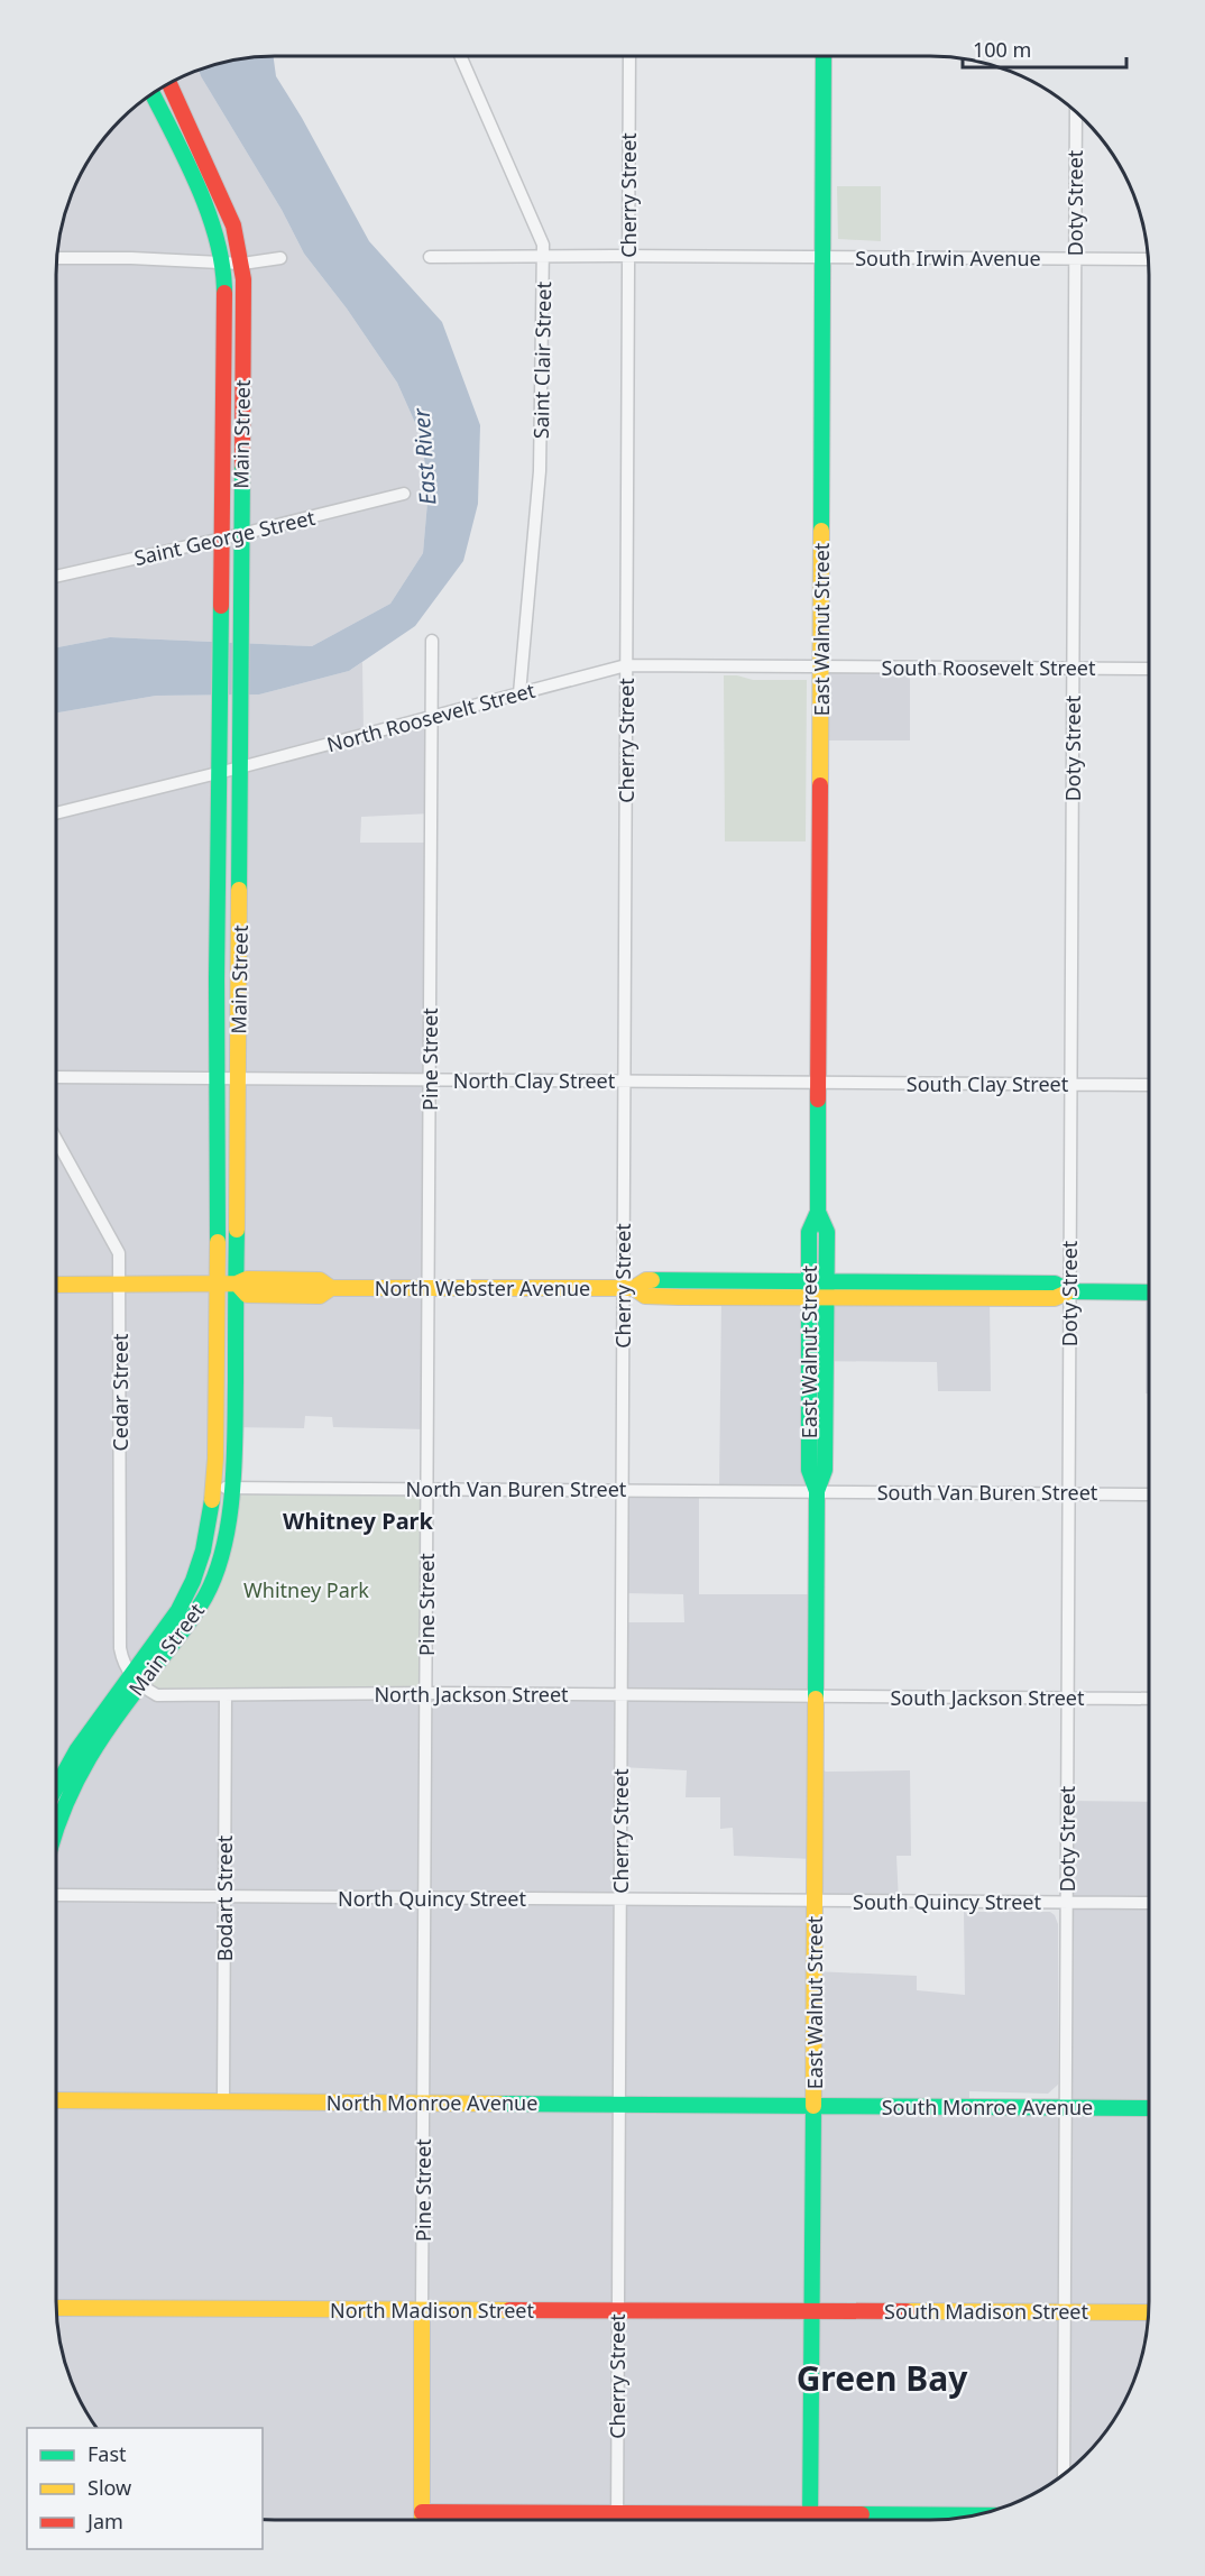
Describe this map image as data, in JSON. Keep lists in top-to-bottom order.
{
  "streets": {
    "main road": [
      "Main Street",
      "East Walnut Street",
      "Pine Street",
      "North Webster Avenue",
      "North Monroe Avenue",
      "South Monroe Avenue",
      "North Madison Street",
      "South Madison Street"
    ],
    "street": [
      "Cherry Street",
      "Doty Street",
      "South Irwin Avenue",
      "Saint Clair Street",
      "Saint George Street",
      "South Roosevelt Street",
      "North Roosevelt Street",
      "North Clay Street",
      "South Clay Street",
      "Cedar Street",
      "North Van Buren Street",
      "South Van Buren Street",
      "North Jackson Street",
      "South Jackson Street",
      "Bodart Street",
      "North Quincy Street",
      "South Quincy Street"
    ]
  },
  "crossings": [
    ["Cherry Street", "South Irwin Avenue"],
    ["Cherry Street", "North Roosevelt Street"],
    ["Cherry Street", "North Clay Street"],
    ["Cherry Street", "North Webster Avenue"],
    ["Cherry Street", "North Van Buren Street"],
    ["Cherry Street", "North Jackson Street"],
    ["Cherry Street", "North Quincy Street"],
    ["Cherry Street", "North Monroe Avenue"],
    ["Cherry Street", "North Madison Street"],
    ["Doty Street", "South Irwin Avenue"],
    ["Doty Street", "South Roosevelt Street"],
    ["Doty Street", "South Clay Street"],
    ["Doty Street", "North Webster Avenue"],
    ["Doty Street", "South Van Buren Street"],
    ["Doty Street", "South Jackson Street"],
    ["Doty Street", "South Quincy Street"],
    ["Doty Street", "South Monroe Avenue"],
    ["Doty Street", "South Madison Street"],
    ["South Irwin Avenue", "Saint Clair Street"],
    ["South Irwin Avenue", "East Walnut Street"],
    ["Saint Clair Street", "North Roosevelt Street"],
    ["Main Street", "Saint George Street"],
    ["Main Street", "North Roosevelt Street"],
    ["Main Street", "North Clay Street"],
    ["Main Street", "North Webster Avenue"],
    ["Main Street", "Cedar Street"],
    ["Main Street", "North Van Buren Street"],
    ["Main Street", "North Jackson Street"],
    ["East Walnut Street", "South Roosevelt Street"],
    ["East Walnut Street", "North Roosevelt Street"],
    ["East Walnut Street", "North Clay Street"],
    ["East Walnut Street", "South Clay Street"],
    ["East Walnut Street", "North Webster Avenue"],
    ["East Walnut Street", "North Van Buren Street"],
    ["East Walnut Street", "South Van Buren Street"],
    ["East Walnut Street", "North Jackson Street"],
    ["East Walnut Street", "South Jackson Street"],
    ["East Walnut Street", "North Quincy Street"],
    ["East Walnut Street", "South Quincy Street"],
    ["East Walnut Street", "North Monroe Avenue"],
    ["East Walnut Street", "South Monroe Avenue"],
    ["East Walnut Street", "North Madison Street"],
    ["East Walnut Street", "South Madison Street"],
    ["South Roosevelt Street", "North Roosevelt Street"],
    ["North Roosevelt Street", "Pine Street"],
    ["Pine Street", "North Clay Street"],
    ["Pine Street", "North Webster Avenue"],
    ["Pine Street", "North Van Buren Street"],
    ["Pine Street", "North Jackson Street"],
    ["Pine Street", "North Quincy Street"],
    ["Pine Street", "North Monroe Avenue"],
    ["Pine Street", "North Madison Street"],
    ["North Clay Street", "South Clay Street"],
    ["North Webster Avenue", "Cedar Street"],
    ["Cedar Street", "North Jackson Street"],
    ["North Van Buren Street", "South Van Buren Street"],
    ["North Jackson Street", "South Jackson Street"],
    ["North Jackson Street", "Bodart Street"],
    ["Bodart Street", "North Quincy Street"],
    ["Bodart Street", "North Monroe Avenue"],
    ["North Quincy Street", "South Quincy Street"],
    ["North Monroe Avenue", "South Monroe Avenue"],
    ["North Madison Street", "South Madison Street"]
  ],
  "districts": ["Whitney Park", "Green Bay"],
  "water": ["East River"],
  "parks": ["Whitney Park"],
  "legend": ["Fast", "Slow", "Jam"],
  "scale_bar": "100 m"
}
